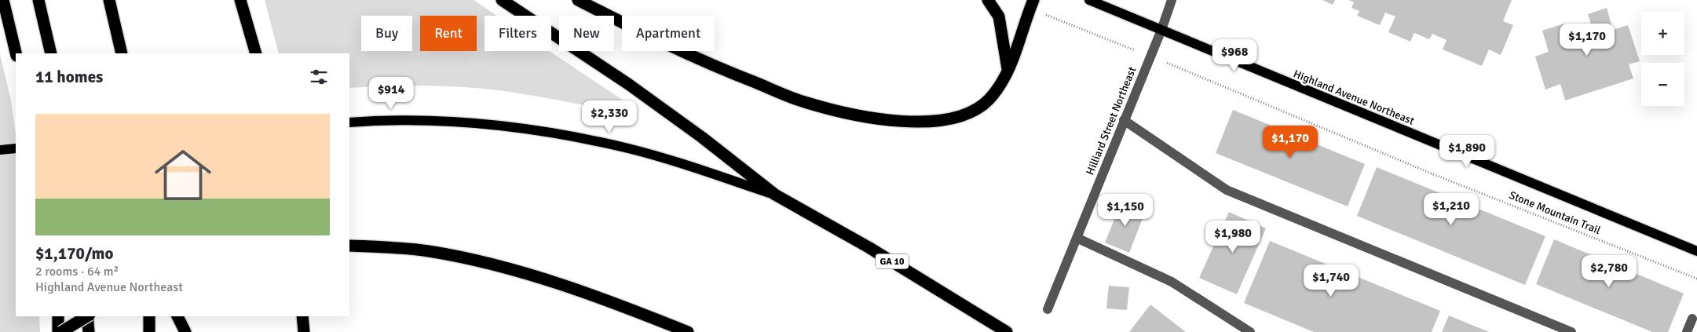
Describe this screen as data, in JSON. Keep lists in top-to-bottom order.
{
  "streets": {
    "highway": ["GA 10"],
    "main road": ["Highland Avenue Northeast"],
    "street": ["Hilliard Street Northeast"],
    "path": ["Stone Mountain Trail"]
  },
  "crossings": [
    ["Highland Avenue Northeast", "Hilliard Street Northeast"]
  ],
  "page": {
    "map_buttons": ["+", "−"],
    "chip": [
      "Buy",
      "Rent",
      "Filters",
      "New",
      "Apartment"
    ],
    "price": [
      "$1,170",
      "$968",
      "$914",
      "$2,330",
      "$1,170",
      "$1,890",
      "$1,210",
      "$1,150",
      "$1,980",
      "$2,780",
      "$1,740"
    ],
    "heading": "11 homes",
    "list": [
      {
        "name": "$1,170/mo",
        "note": "2 rooms · 64 m² · Highland Avenue Northeast"
      }
    ]
  }
}
